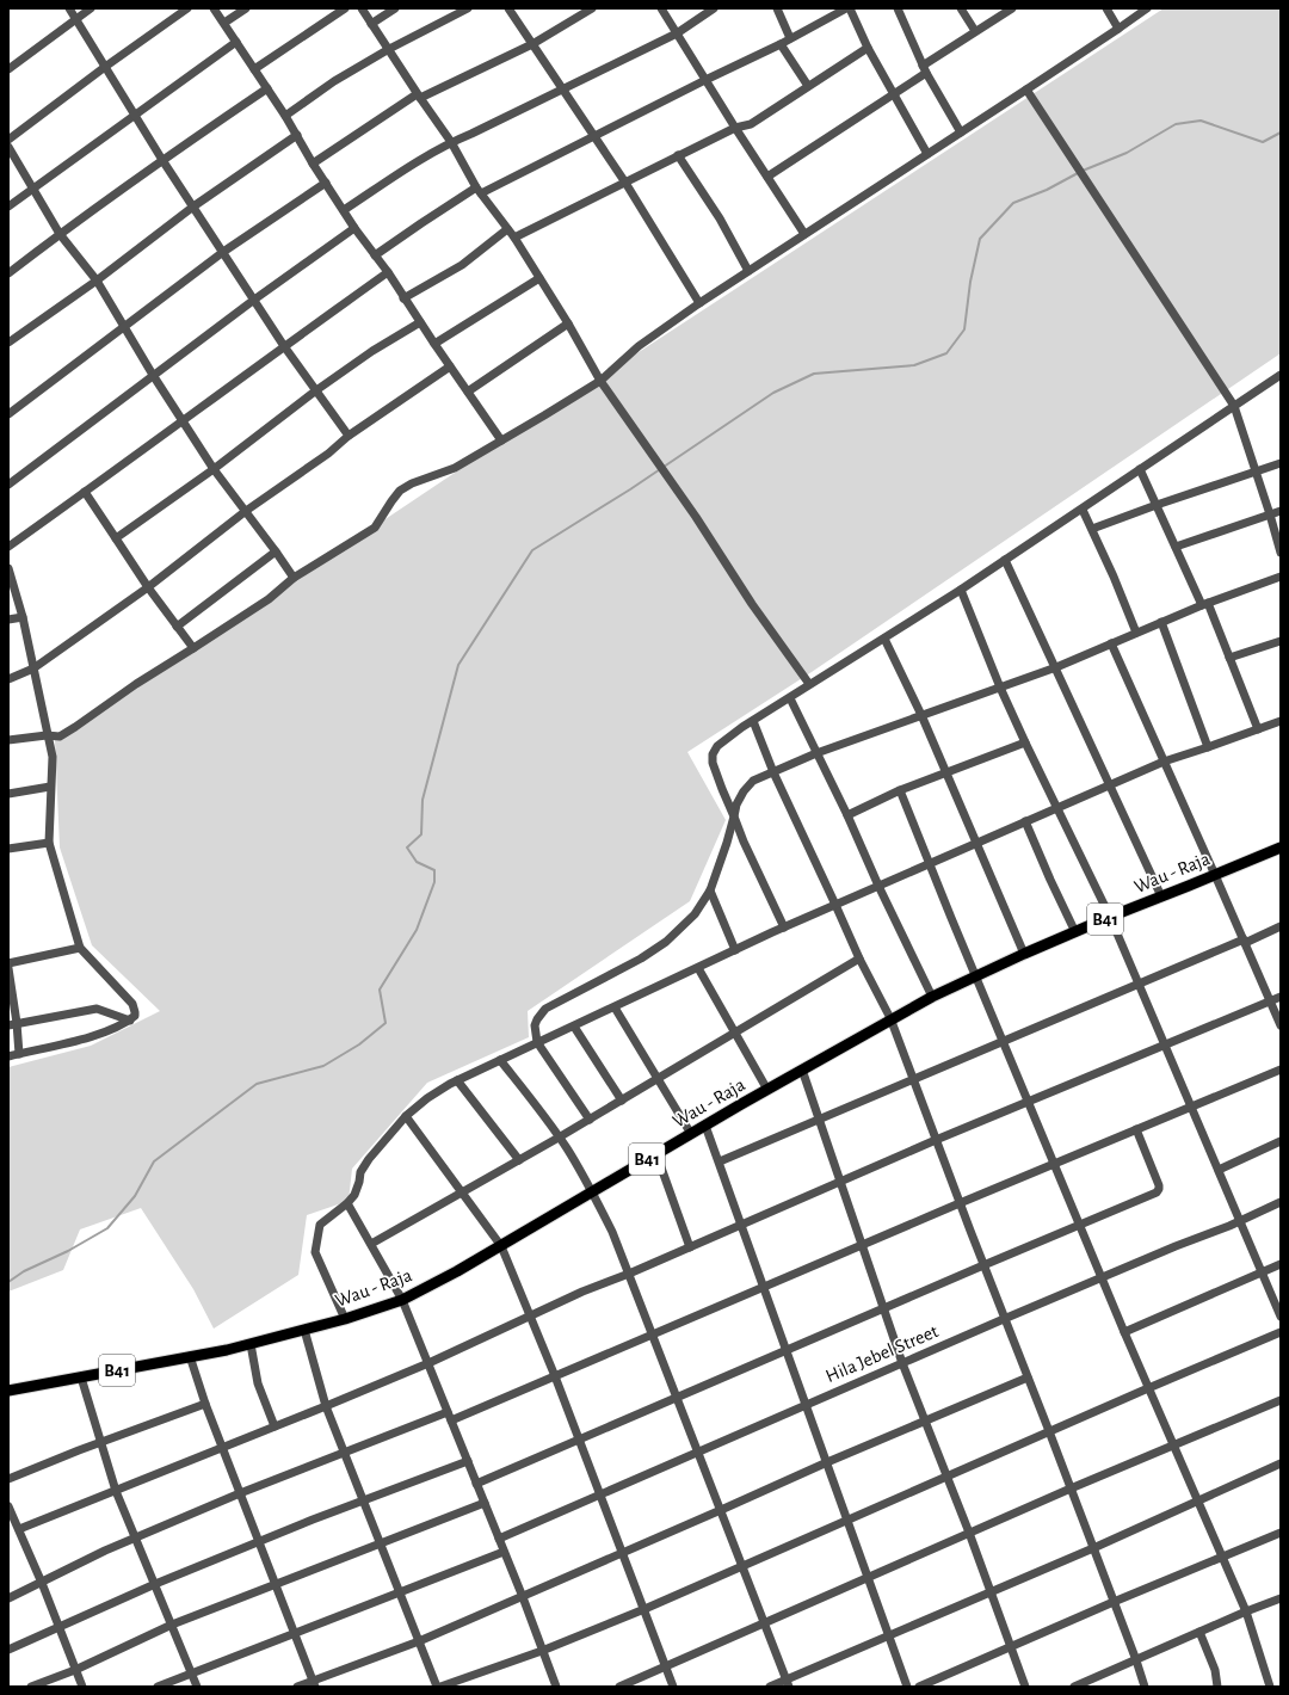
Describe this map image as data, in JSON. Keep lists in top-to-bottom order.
{
  "streets": {
    "main road": ["Wau - Raja", "B41"],
    "street": ["Hila Jebel Street"]
  }
}
